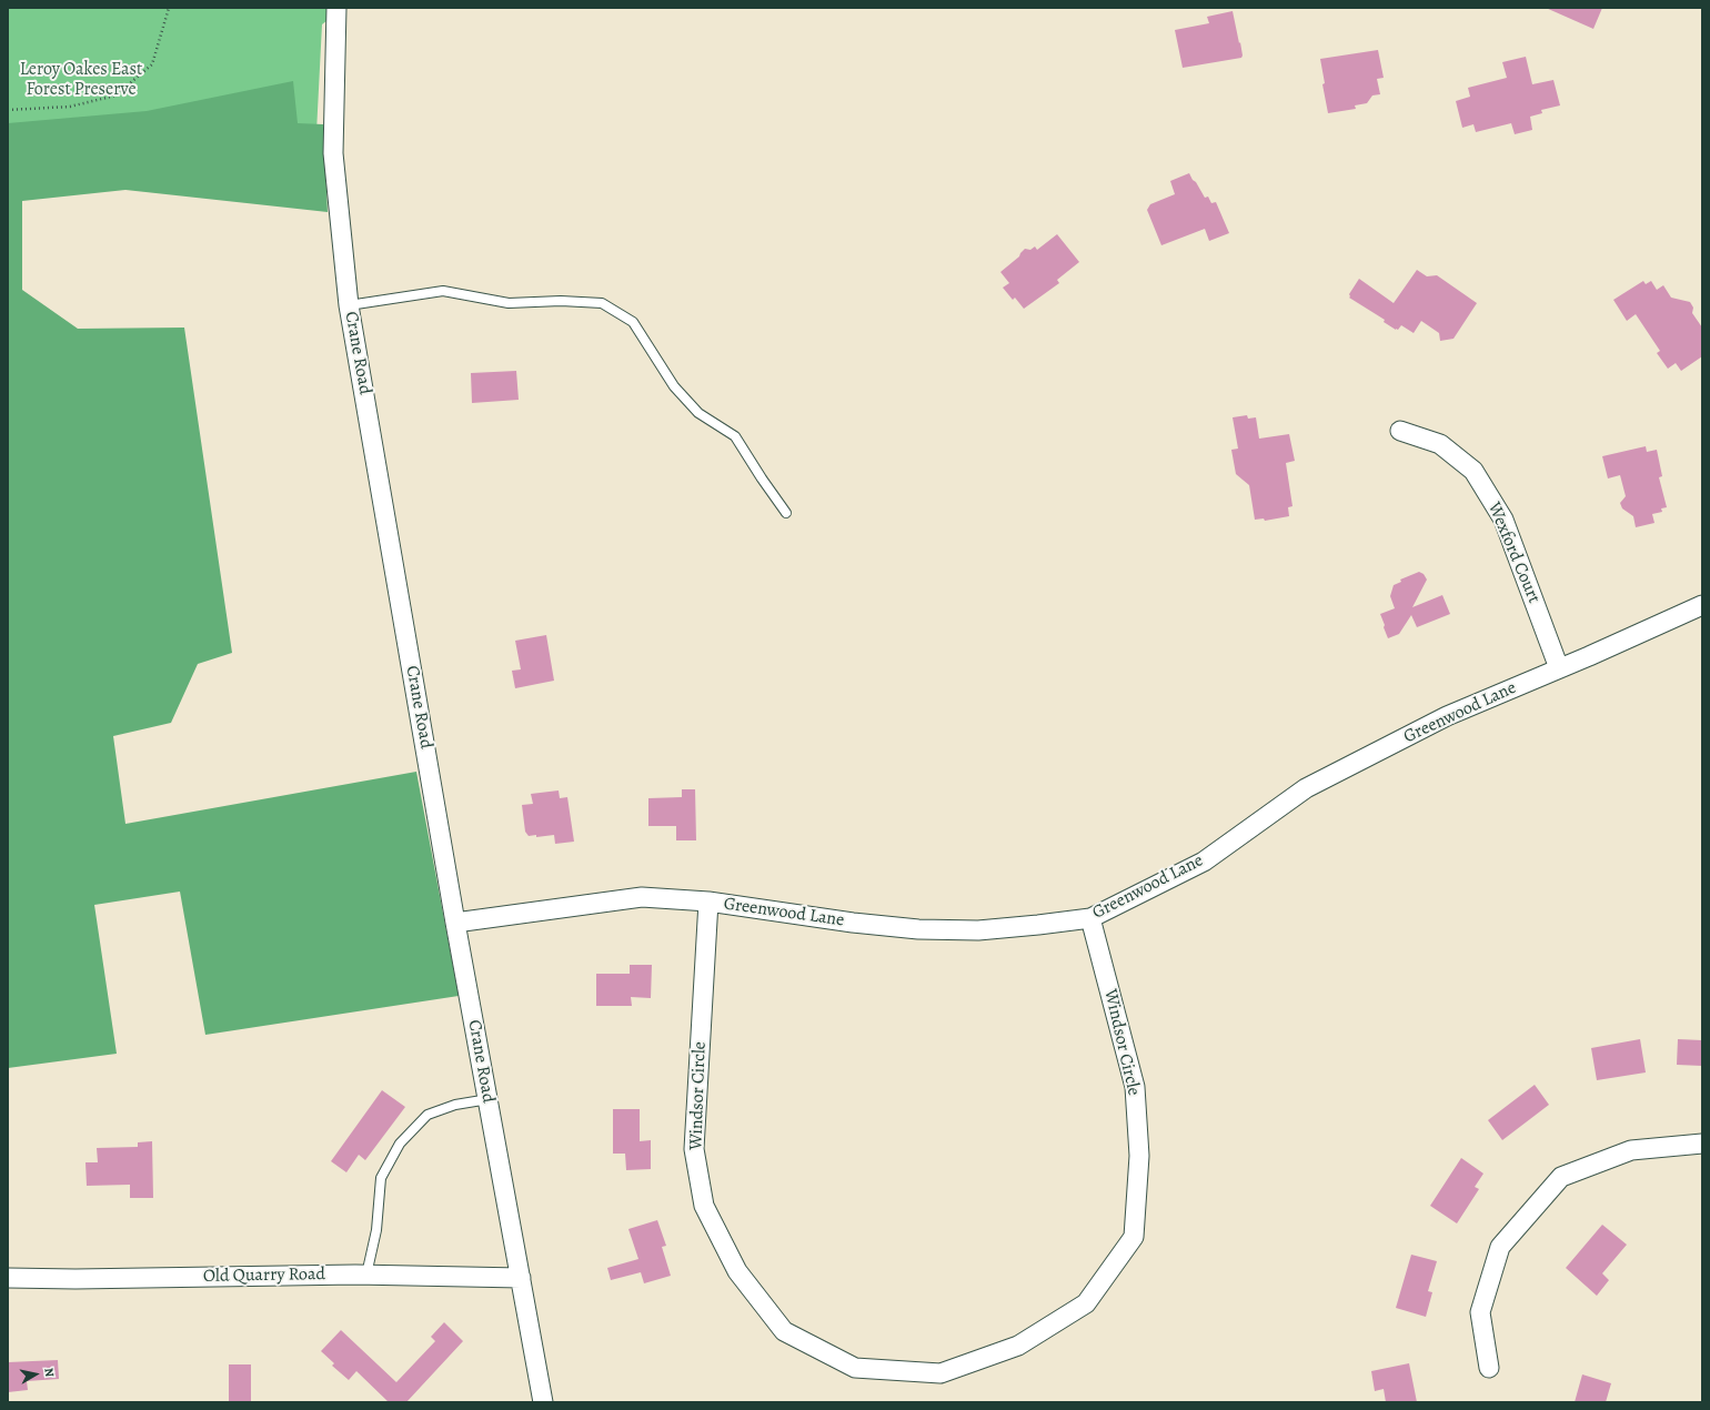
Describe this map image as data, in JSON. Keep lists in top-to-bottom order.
{
  "streets": {
    "street": [
      "Crane Road",
      "Wexford Court",
      "Greenwood Lane",
      "Windsor Circle",
      "Old Quarry Road"
    ]
  },
  "crossings": [
    ["Crane Road", "Greenwood Lane"],
    ["Crane Road", "Old Quarry Road"],
    ["Wexford Court", "Greenwood Lane"],
    ["Greenwood Lane", "Windsor Circle"]
  ],
  "parks": ["Leroy Oakes East Forest Preserve"],
  "north": "right"
}
